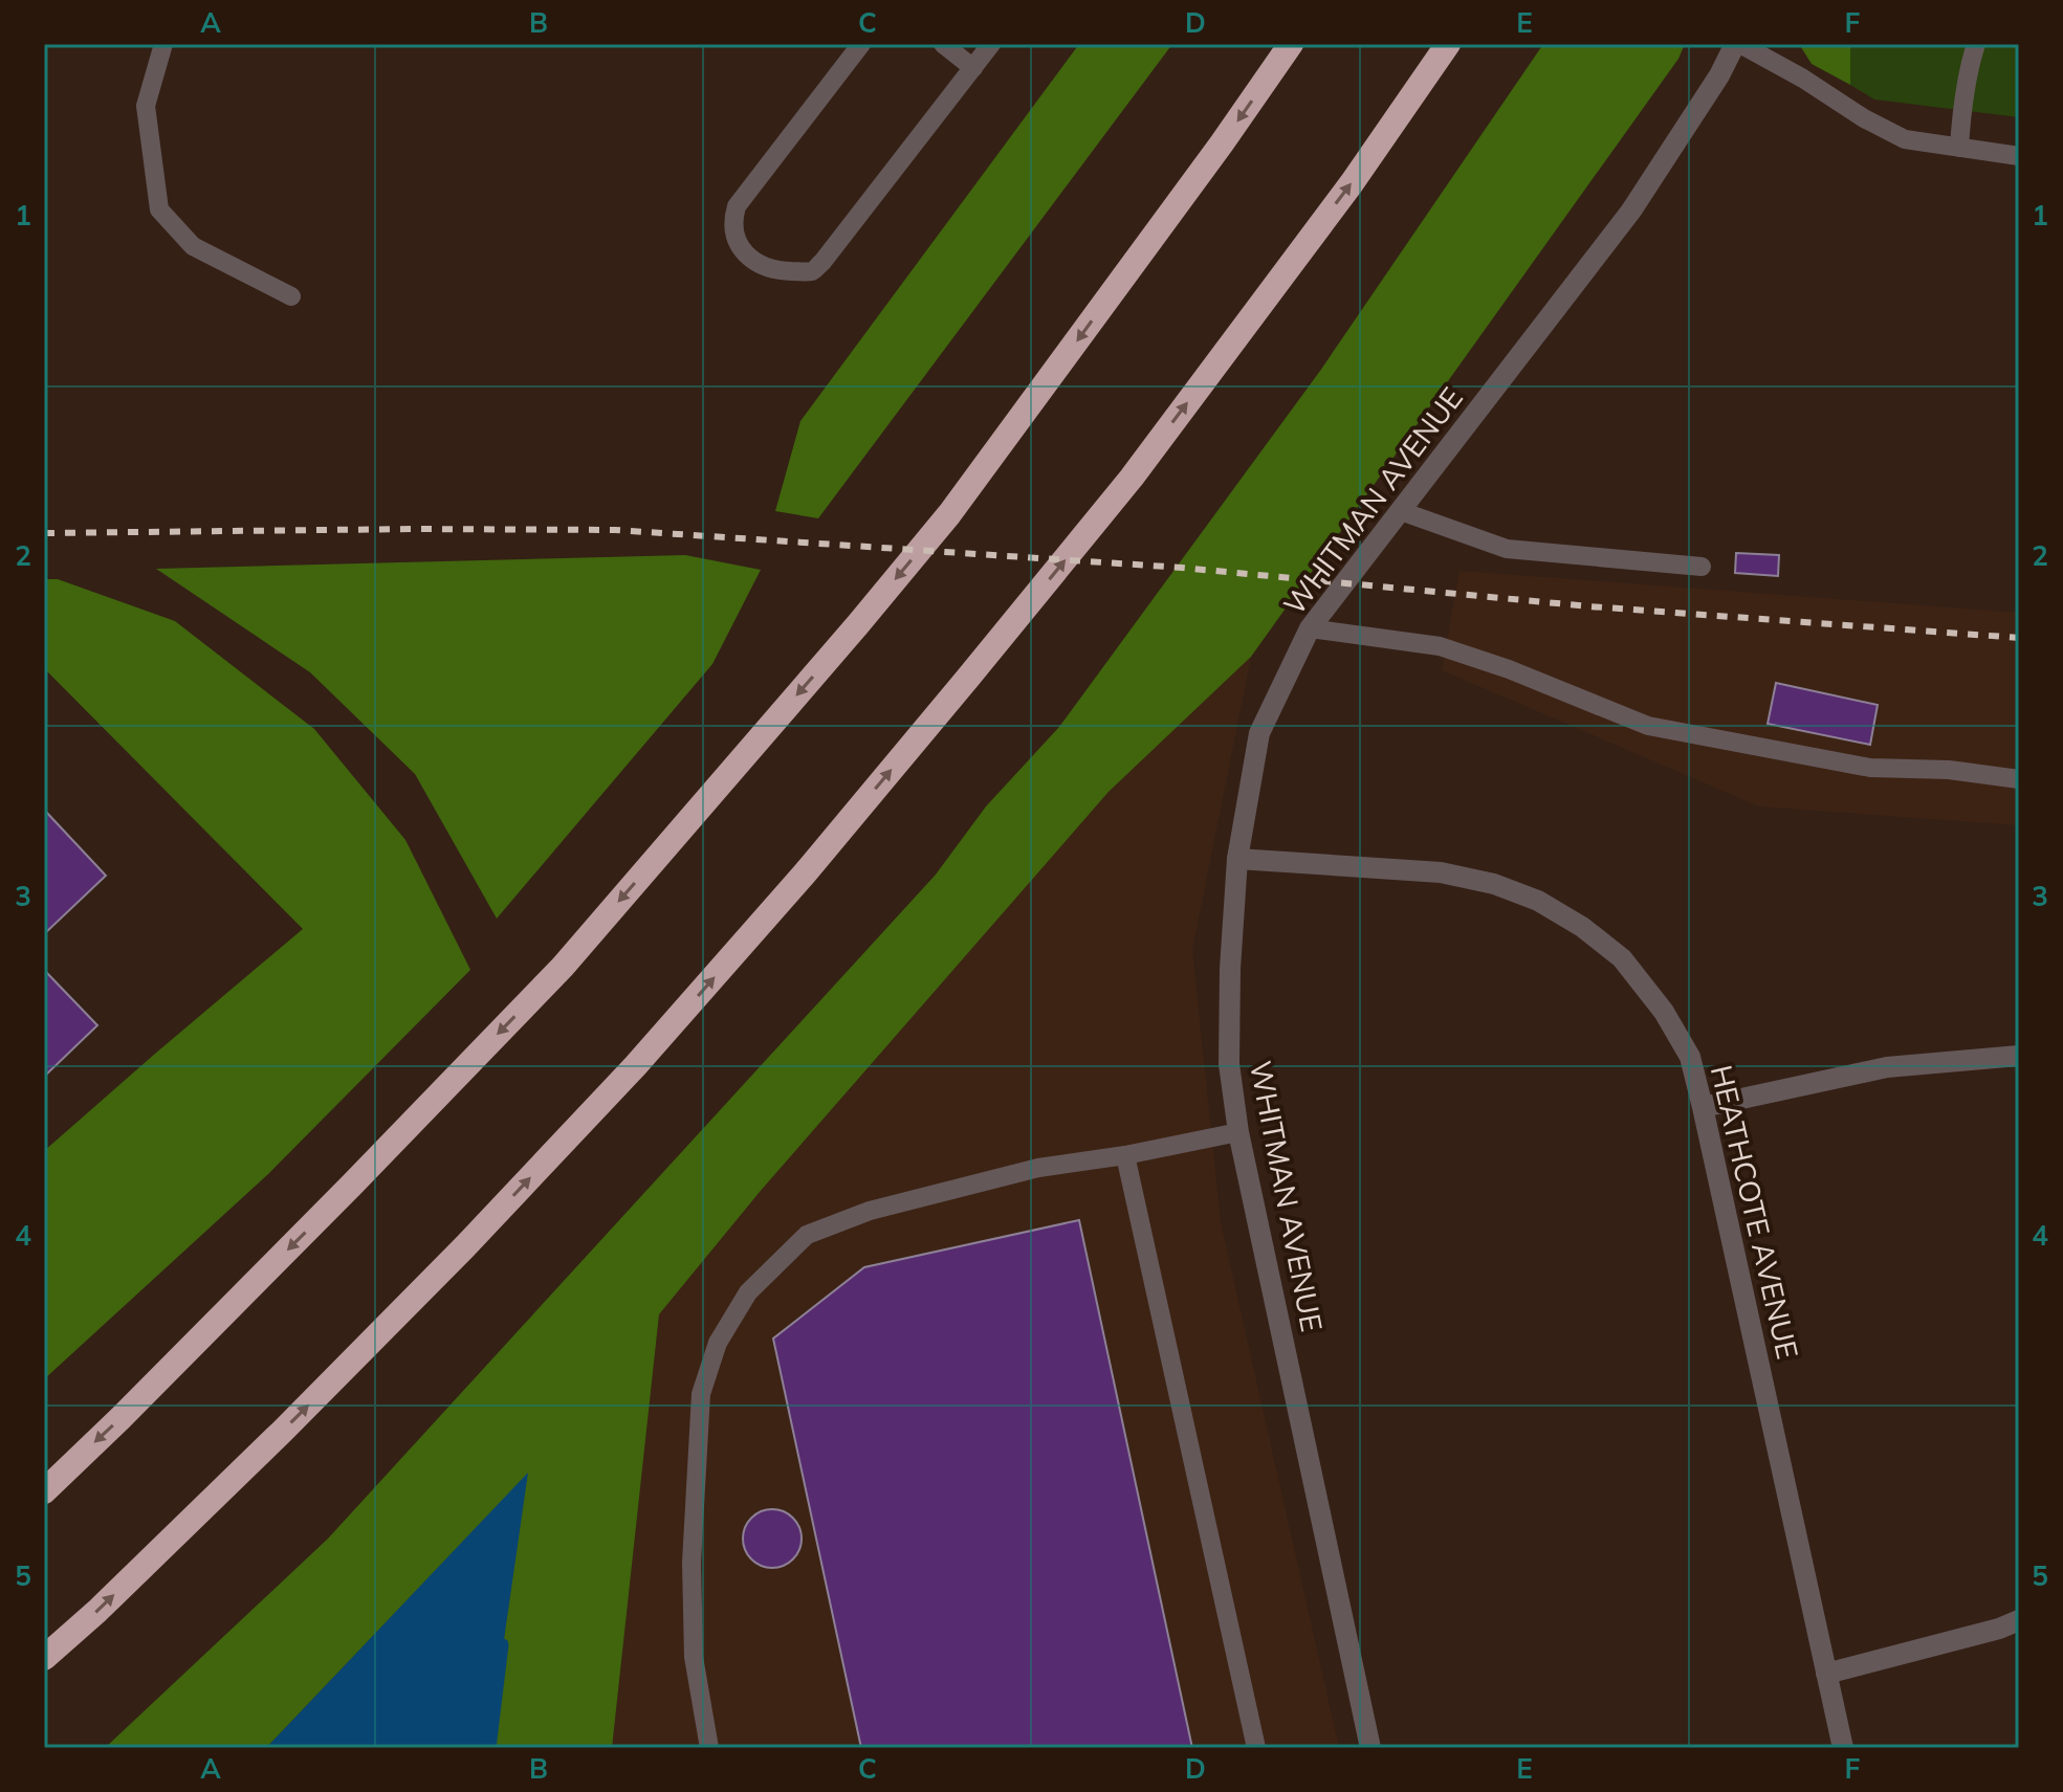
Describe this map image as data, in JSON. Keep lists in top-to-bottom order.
{
  "streets": {
    "street": ["WHITMAN AVENUE", "HEATHCOTE AVENUE"]
  },
  "crossings": [
    ["WHITMAN AVENUE", "HEATHCOTE AVENUE"]
  ],
  "grid": {
    "columns": [
      "A",
      "B",
      "C",
      "D",
      "E",
      "F"
    ],
    "rows": [
      "1",
      "2",
      "3",
      "4",
      "5"
    ]
  }
}
